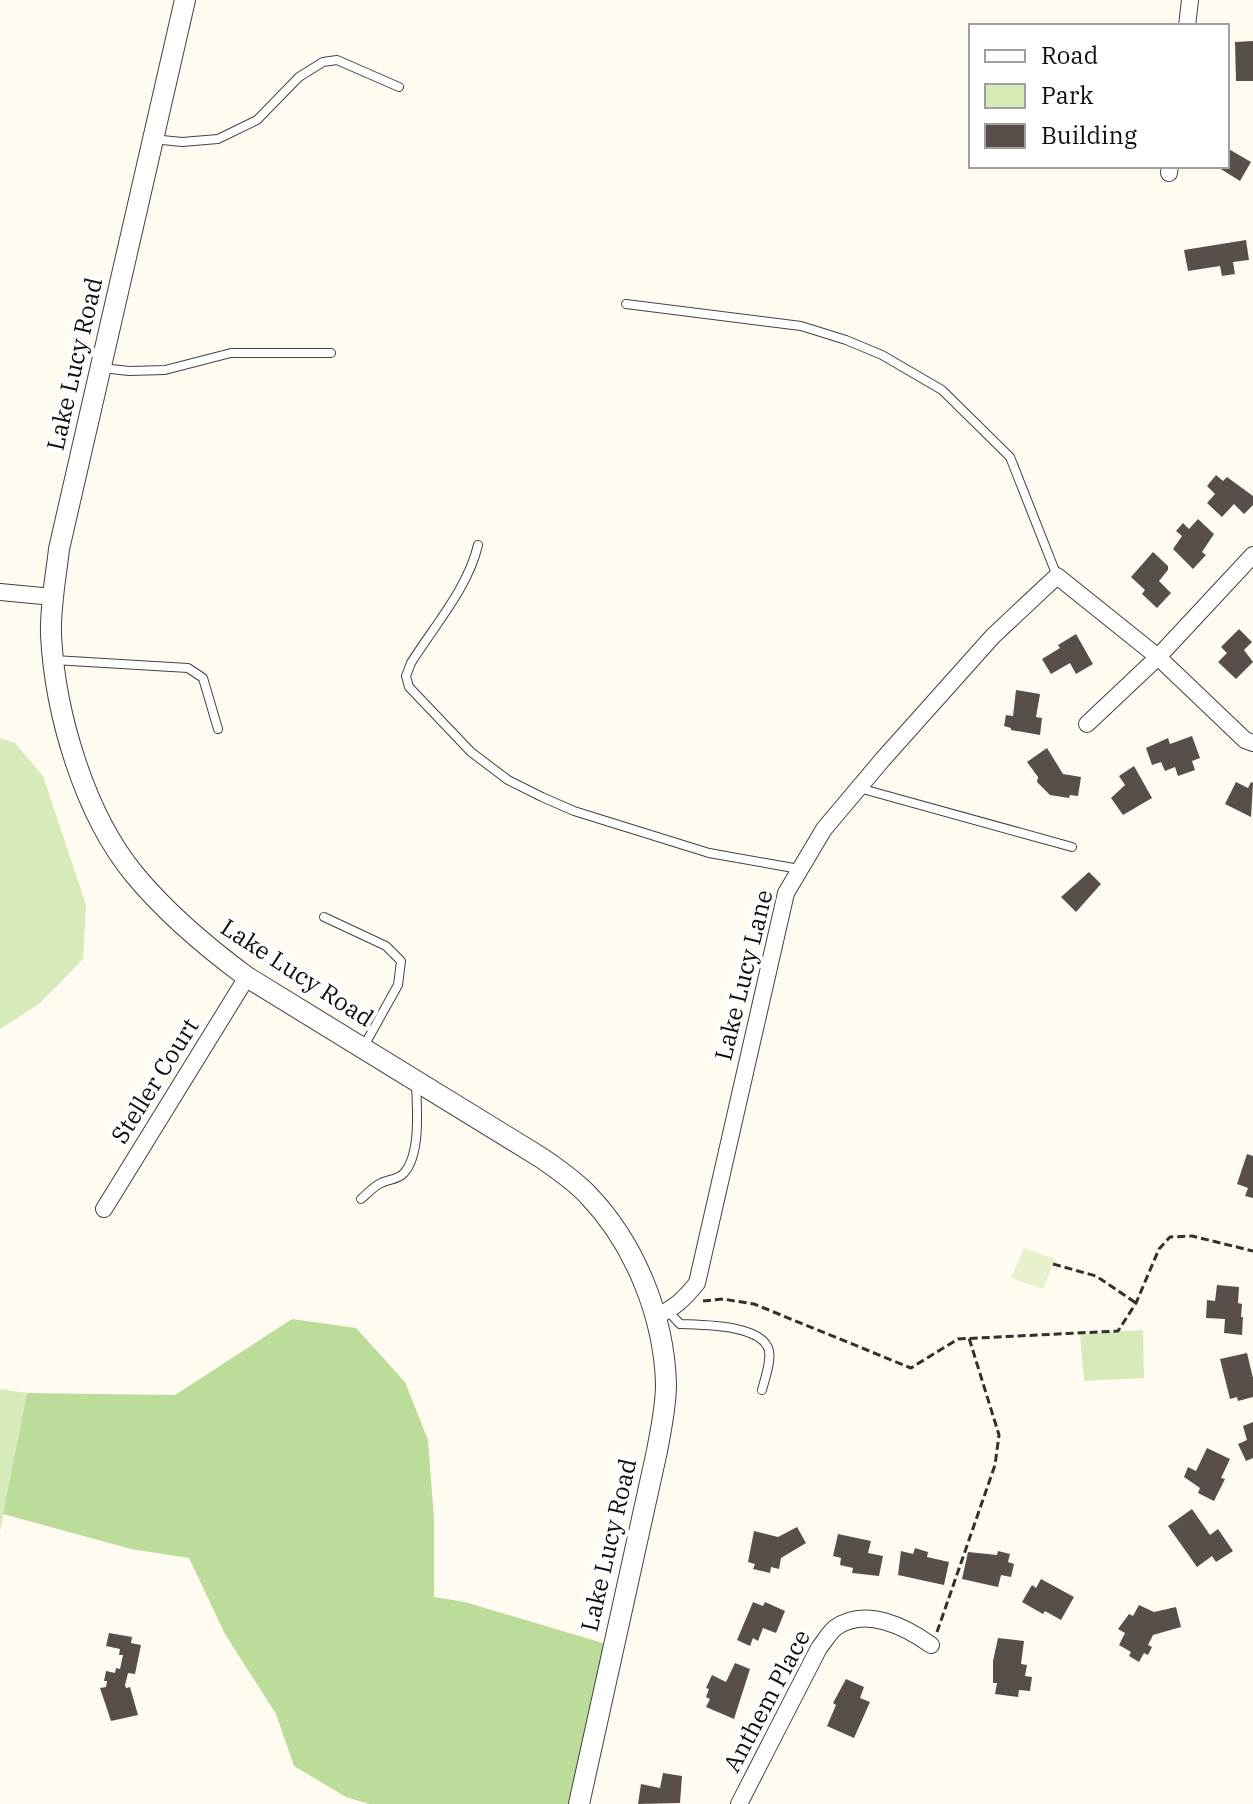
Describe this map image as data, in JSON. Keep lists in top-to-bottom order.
{
  "streets": {
    "street": [
      "Lake Lucy Road",
      "Lake Lucy Lane",
      "Steller Court",
      "Anthem Place"
    ]
  },
  "crossings": [
    ["Lake Lucy Road", "Lake Lucy Lane"],
    ["Lake Lucy Road", "Steller Court"]
  ],
  "legend": ["Road", "Park", "Building"]
}
